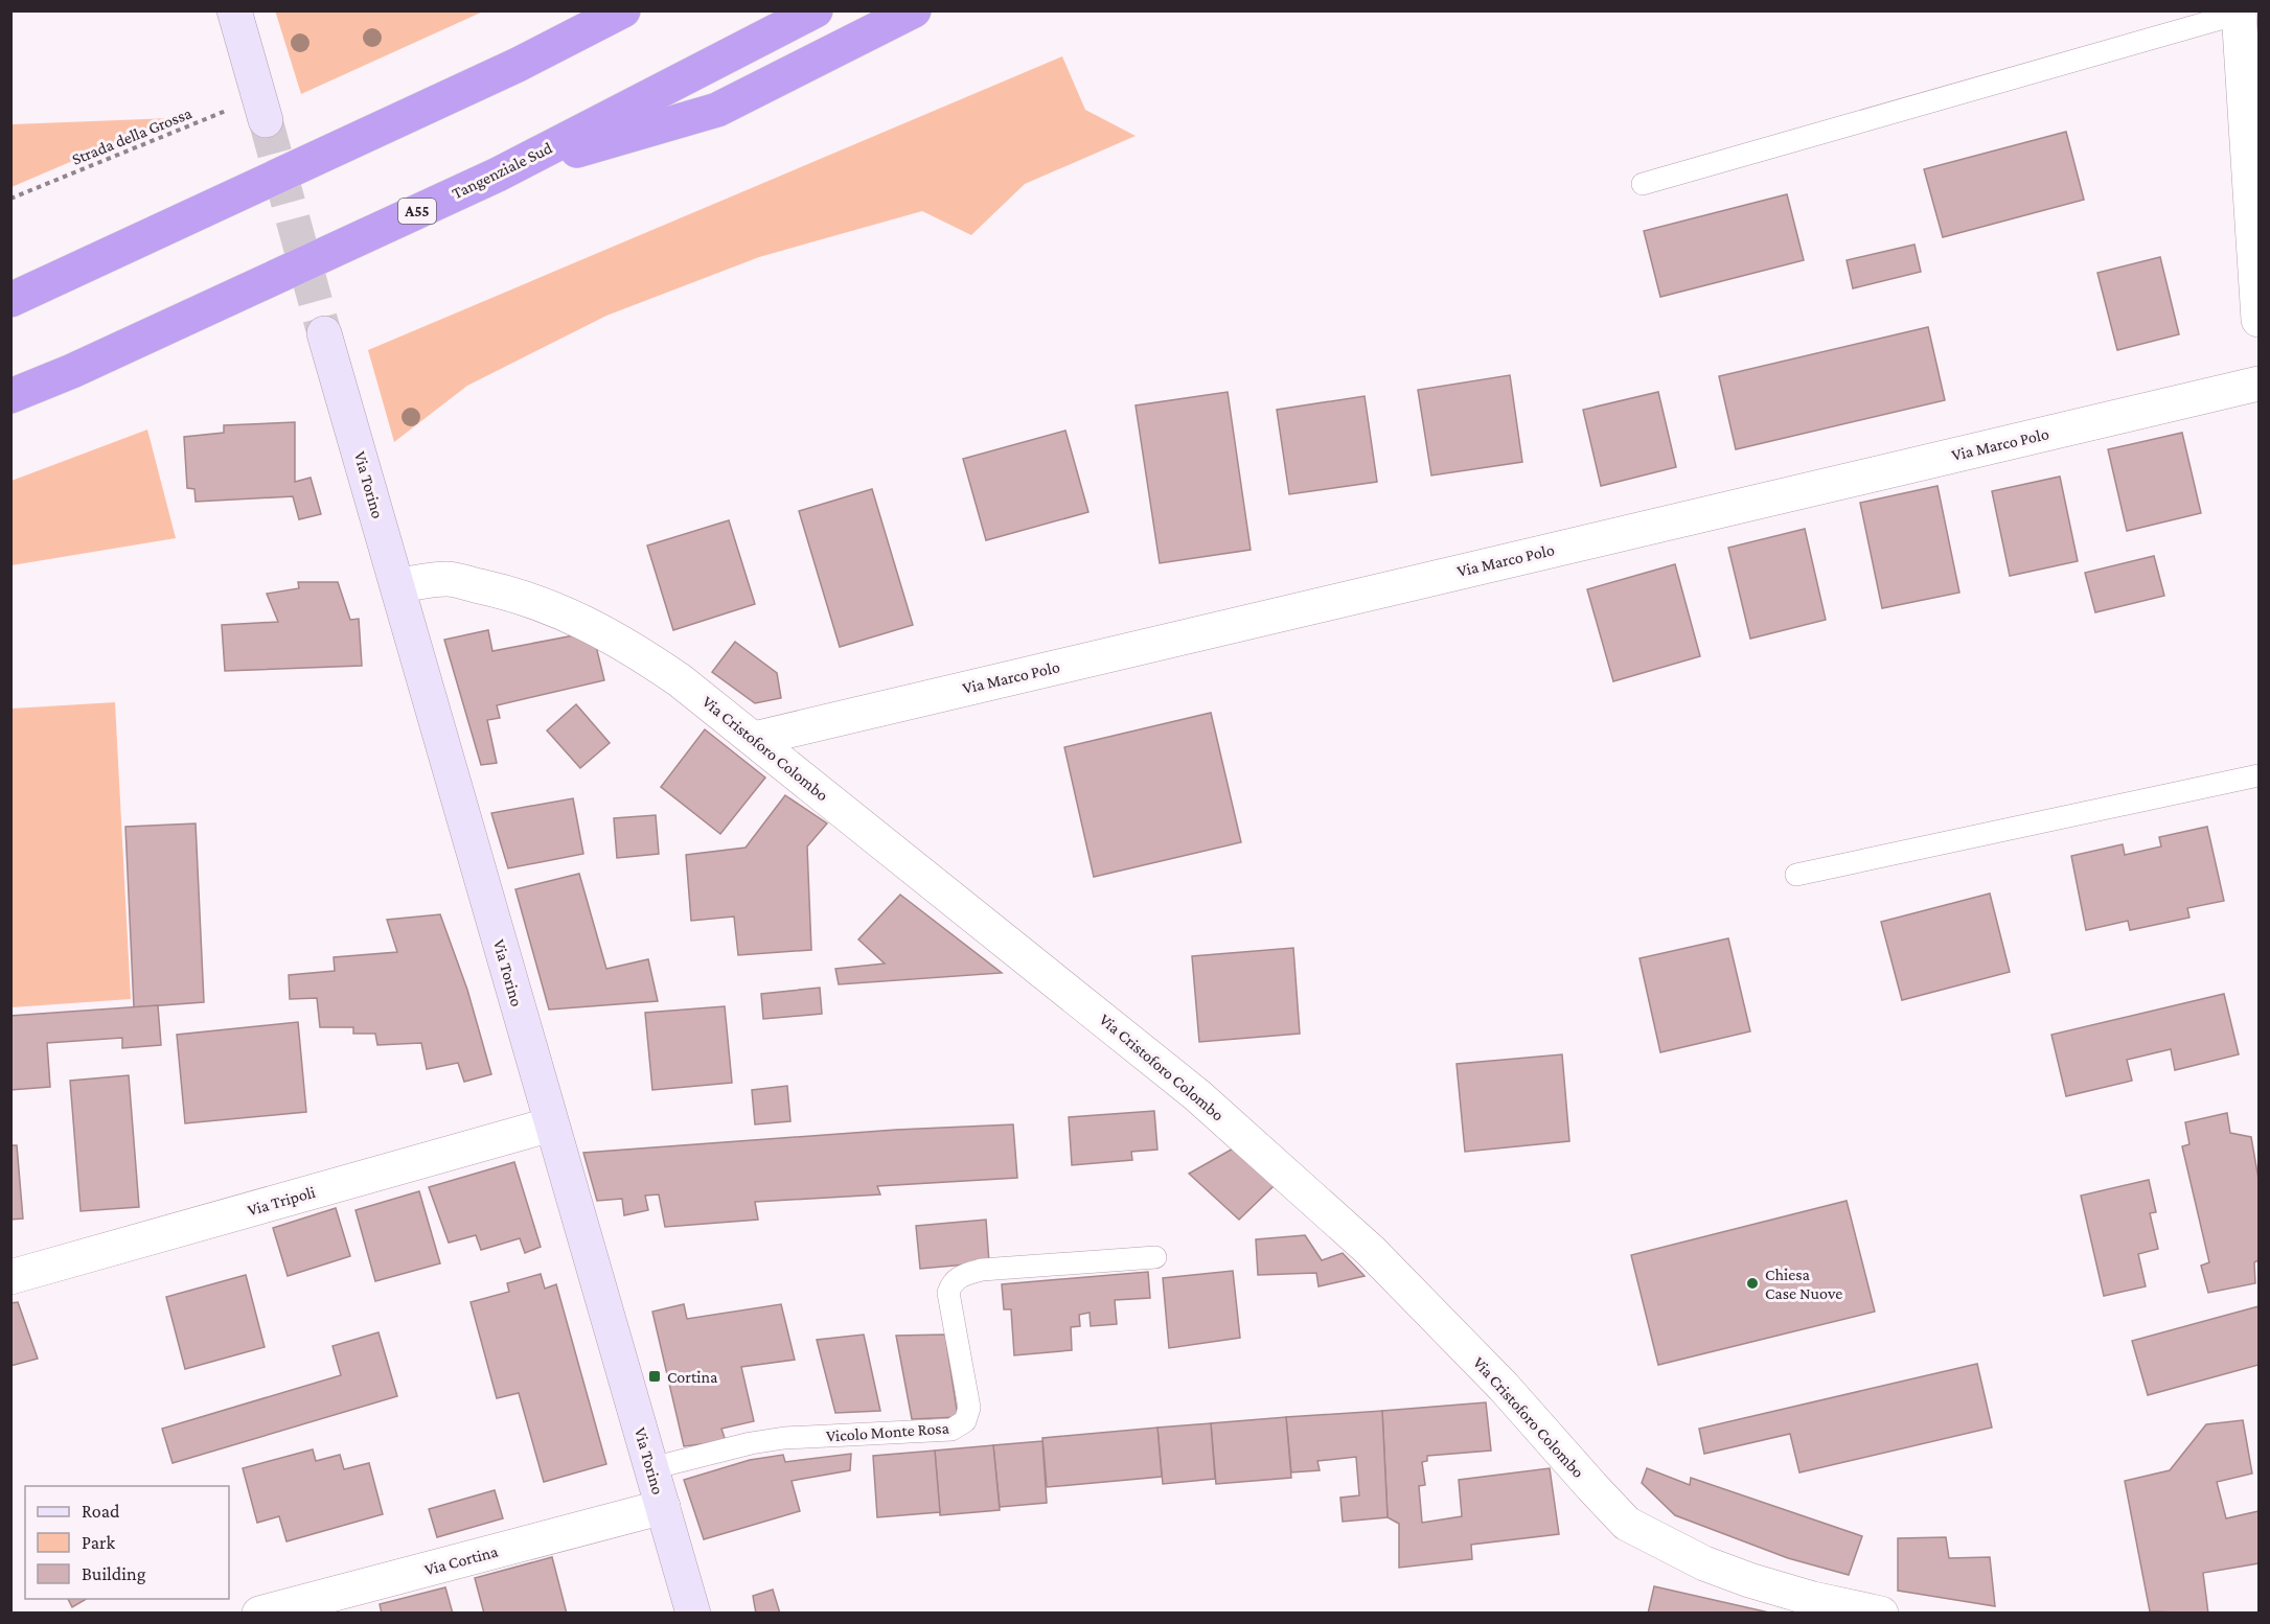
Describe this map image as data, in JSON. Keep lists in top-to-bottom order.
{
  "streets": {
    "highway": ["Tangenziale Sud", "A55"],
    "street": [
      "Via Marco Polo",
      "Via Torino",
      "Via Cristoforo Colombo",
      "Via Tripoli",
      "Via Cortina"
    ],
    "lane": ["Vicolo Monte Rosa"],
    "path": ["Strada della Grossa"]
  },
  "crossings": [
    ["Via Marco Polo", "Via Cristoforo Colombo"],
    ["Via Torino", "Via Cristoforo Colombo"],
    ["Via Torino", "Via Tripoli"],
    ["Via Torino", "Vicolo Monte Rosa"],
    ["Via Torino", "Via Cortina"]
  ],
  "places": {
    "other": ["Chiesa Case Nuove"],
    "transit": ["Cortina"]
  },
  "legend": ["Road", "Park", "Building"]
}
